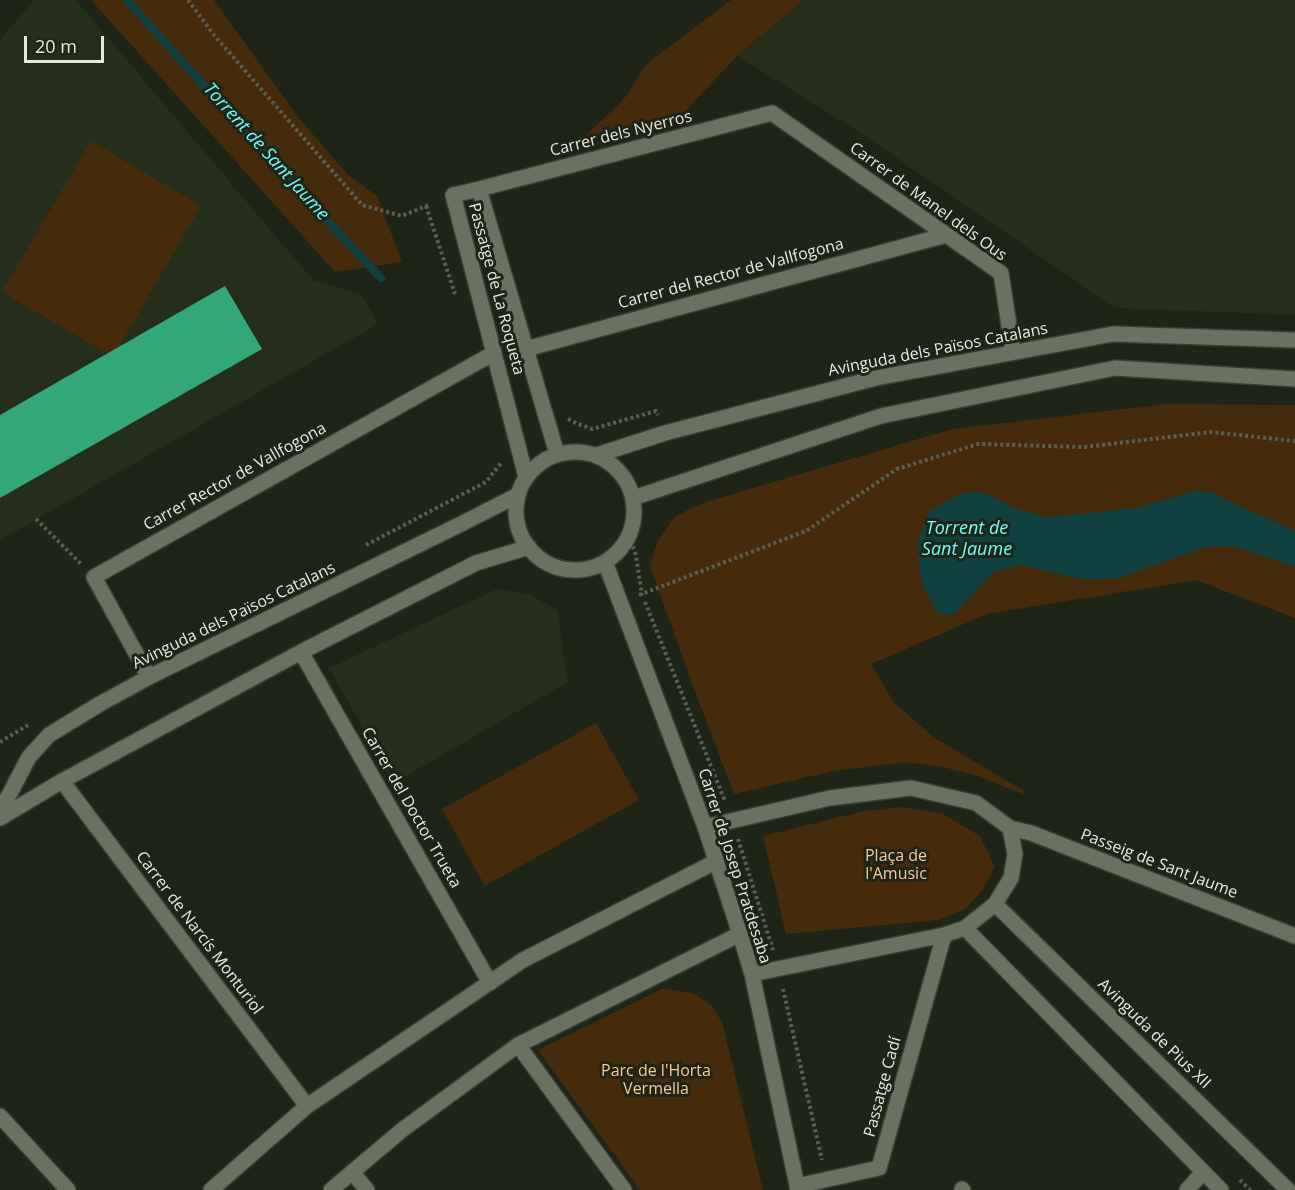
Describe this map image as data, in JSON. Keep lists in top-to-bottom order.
{
  "streets": {
    "street": [
      "Carrer dels Nyerros",
      "Carrer de Manel dels Ous",
      "Carrer del Rector de Vallfogona",
      "Passatge de La Roqueta",
      "Avinguda dels Països Catalans",
      "Carrer Rector de Vallfogona",
      "Carrer del Doctor Trueta",
      "Passeig de Sant Jaume",
      "Carrer de Josep Pratdesaba",
      "Carrer de Narcís Monturiol",
      "Avinguda de Pius XII",
      "Passatge Cadí"
    ]
  },
  "crossings": [
    ["Carrer dels Nyerros", "Carrer de Manel dels Ous"],
    ["Carrer dels Nyerros", "Passatge de La Roqueta"],
    ["Carrer de Manel dels Ous", "Carrer del Rector de Vallfogona"],
    ["Carrer de Manel dels Ous", "Avinguda dels Països Catalans"],
    ["Carrer del Rector de Vallfogona", "Passatge de La Roqueta"],
    ["Passatge de La Roqueta", "Avinguda dels Països Catalans"],
    ["Passatge de La Roqueta", "Carrer Rector de Vallfogona"],
    ["Passatge de La Roqueta", "Carrer de Josep Pratdesaba"],
    ["Avinguda dels Països Catalans", "Carrer de Josep Pratdesaba"],
    ["Carrer de Josep Pratdesaba", "Passatge Cadí"]
  ],
  "water": ["Torrent de Sant Jaume"],
  "parks": ["Plaça de l'Amusic", "Parc de l'Horta Vermella"],
  "scale_bar": "20 m"
}
